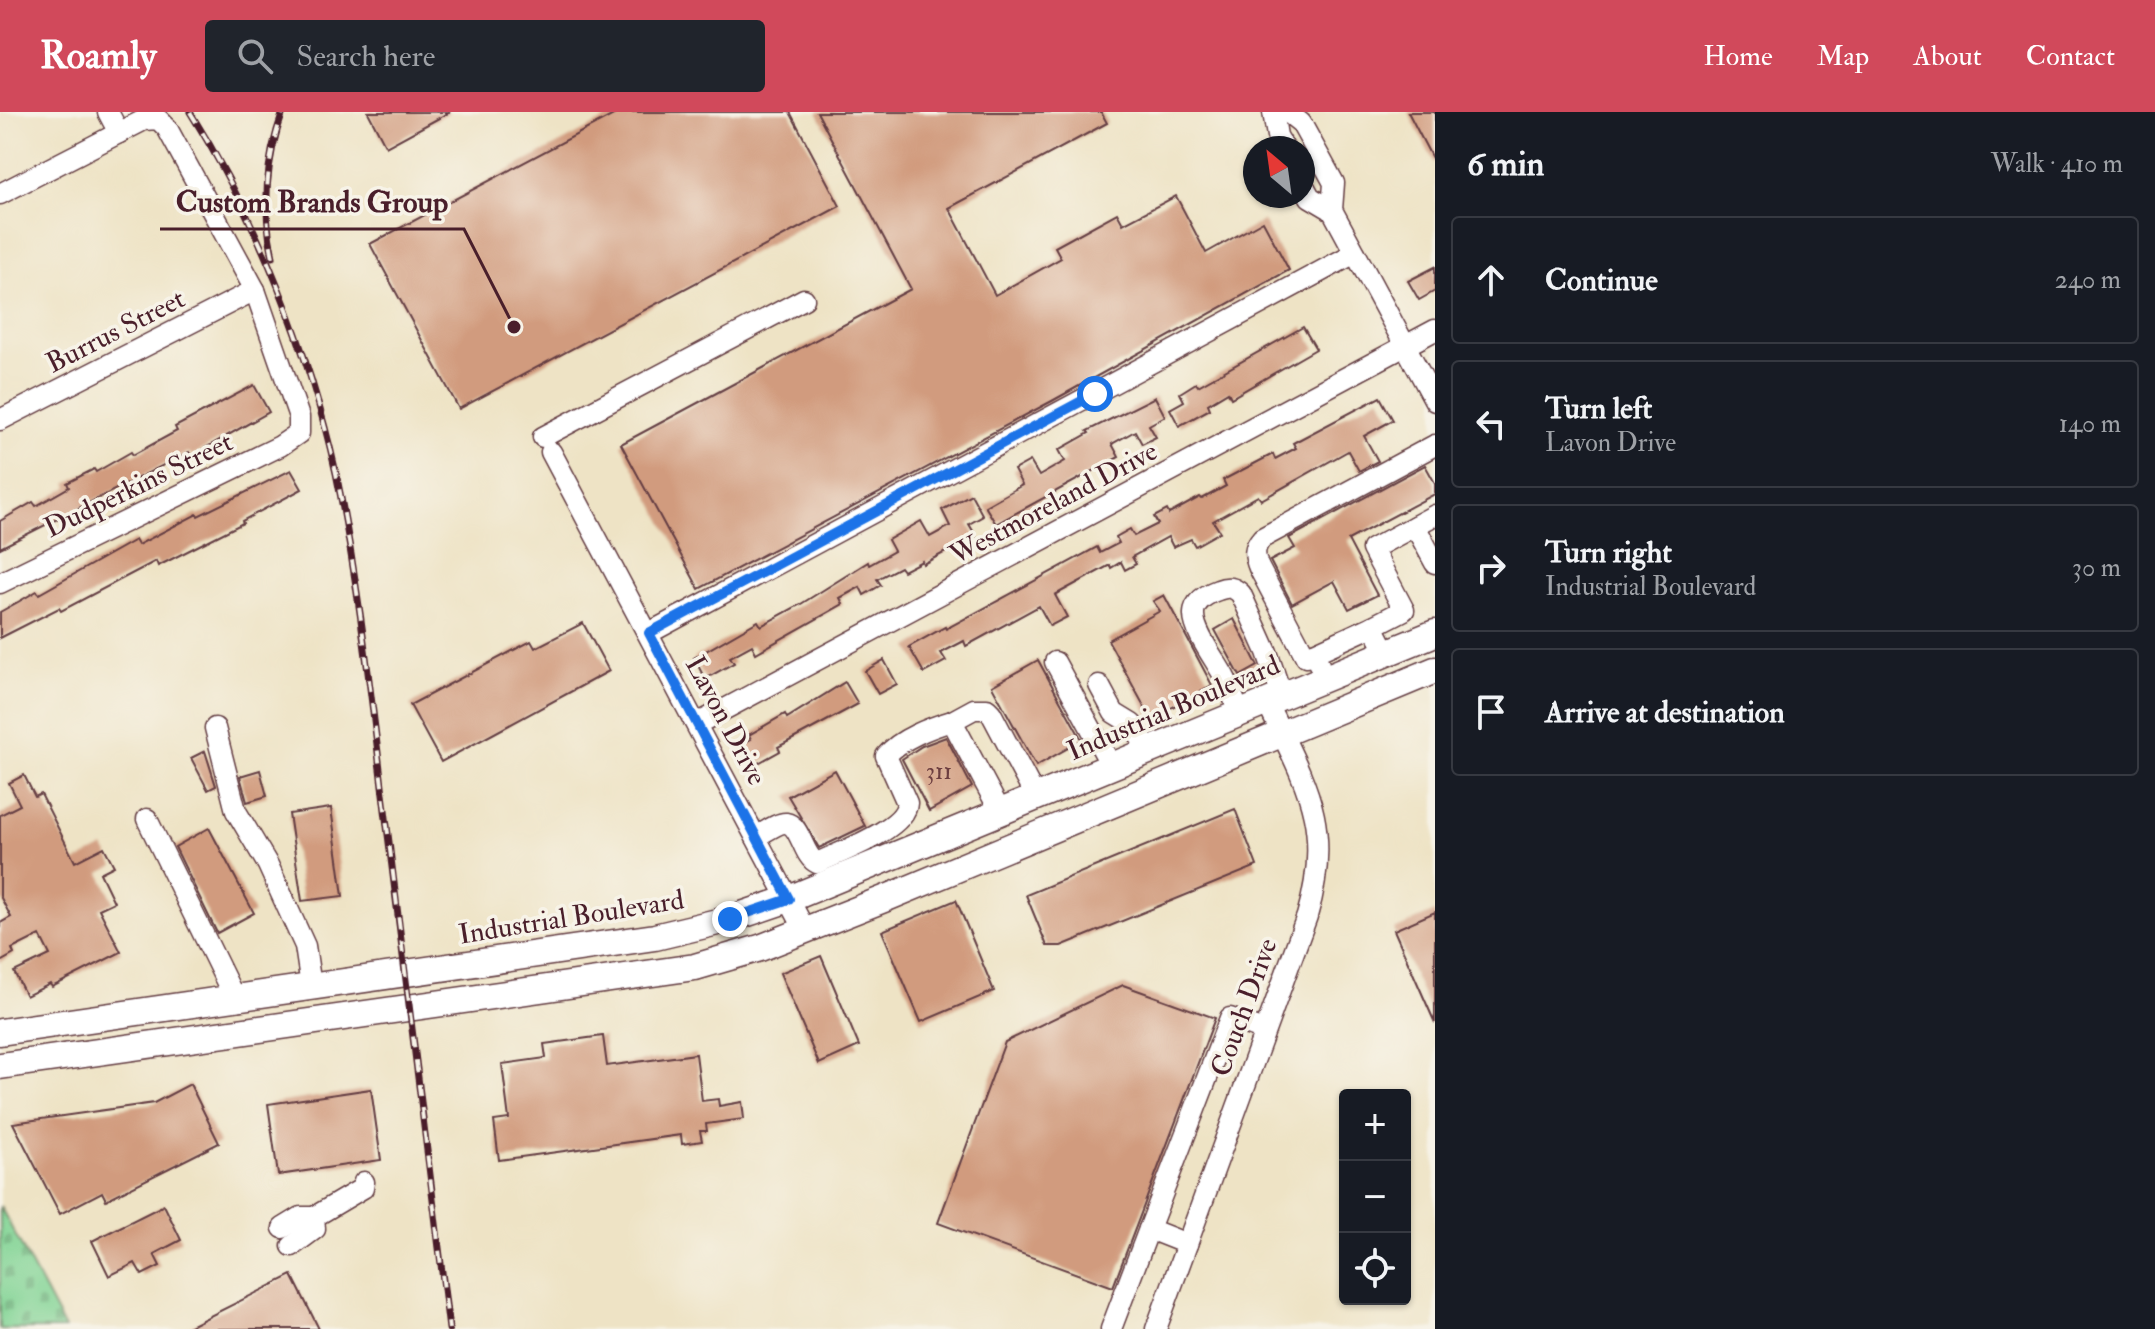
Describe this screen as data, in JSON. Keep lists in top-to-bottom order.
{
  "streets": {
    "main road": ["Industrial Boulevard"],
    "street": [
      "Burrus Street",
      "Dudperkins Street",
      "Westmoreland Drive",
      "Lavon Drive",
      "Couch Drive"
    ]
  },
  "crossings": [
    ["Burrus Street", "Dudperkins Street"],
    ["Westmoreland Drive", "Lavon Drive"],
    ["Industrial Boulevard", "Lavon Drive"],
    ["Industrial Boulevard", "Couch Drive"]
  ],
  "places": ["Custom Brands Group"],
  "house_numbers": ["311"],
  "north": "top left",
  "page": {
    "header": "Roamly",
    "search": "Search here",
    "nav": [
      "Home",
      "Map",
      "About",
      "Contact"
    ],
    "heading": ["6 min", "Walk · 410 m"],
    "list": [
      ["Continue", "240 m"],
      ["Turn left", "Lavon Drive", "140 m"],
      ["Turn right", "Industrial Boulevard", "30 m"],
      "Arrive at destination"
    ],
    "map_buttons": ["+", "−"]
  }
}
